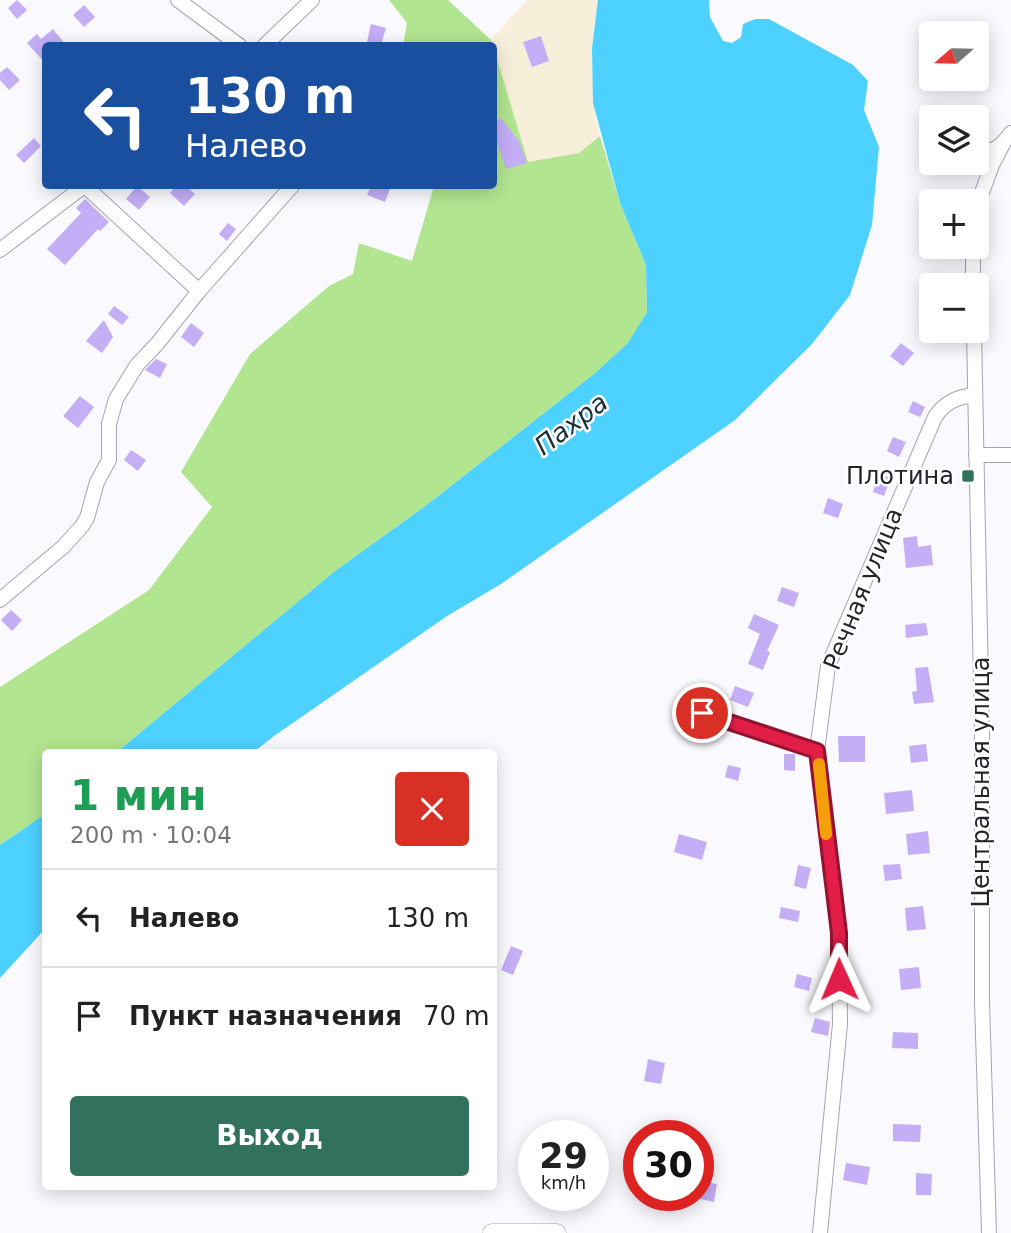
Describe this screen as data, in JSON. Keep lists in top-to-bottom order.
{
  "streets": {
    "street": ["Речная улица", "Центральная улица"]
  },
  "crossings": [
    ["Речная улица", "Центральная улица"]
  ],
  "water": ["Пахра"],
  "places": {
    "transit": ["Плотина"]
  },
  "north": "left",
  "page": {
    "map_buttons": ["+", "−"],
    "turn": ["130 m", "Налево"],
    "heading": ["1 мин", "200 m · 10:04"],
    "list": [
      {
        "name": "Налево",
        "value": "130 m"
      },
      {
        "name": "Пункт назначения",
        "value": "70 m"
      }
    ],
    "buttons": "Выход",
    "speed": "29 km/h",
    "limit": "30"
  }
}
